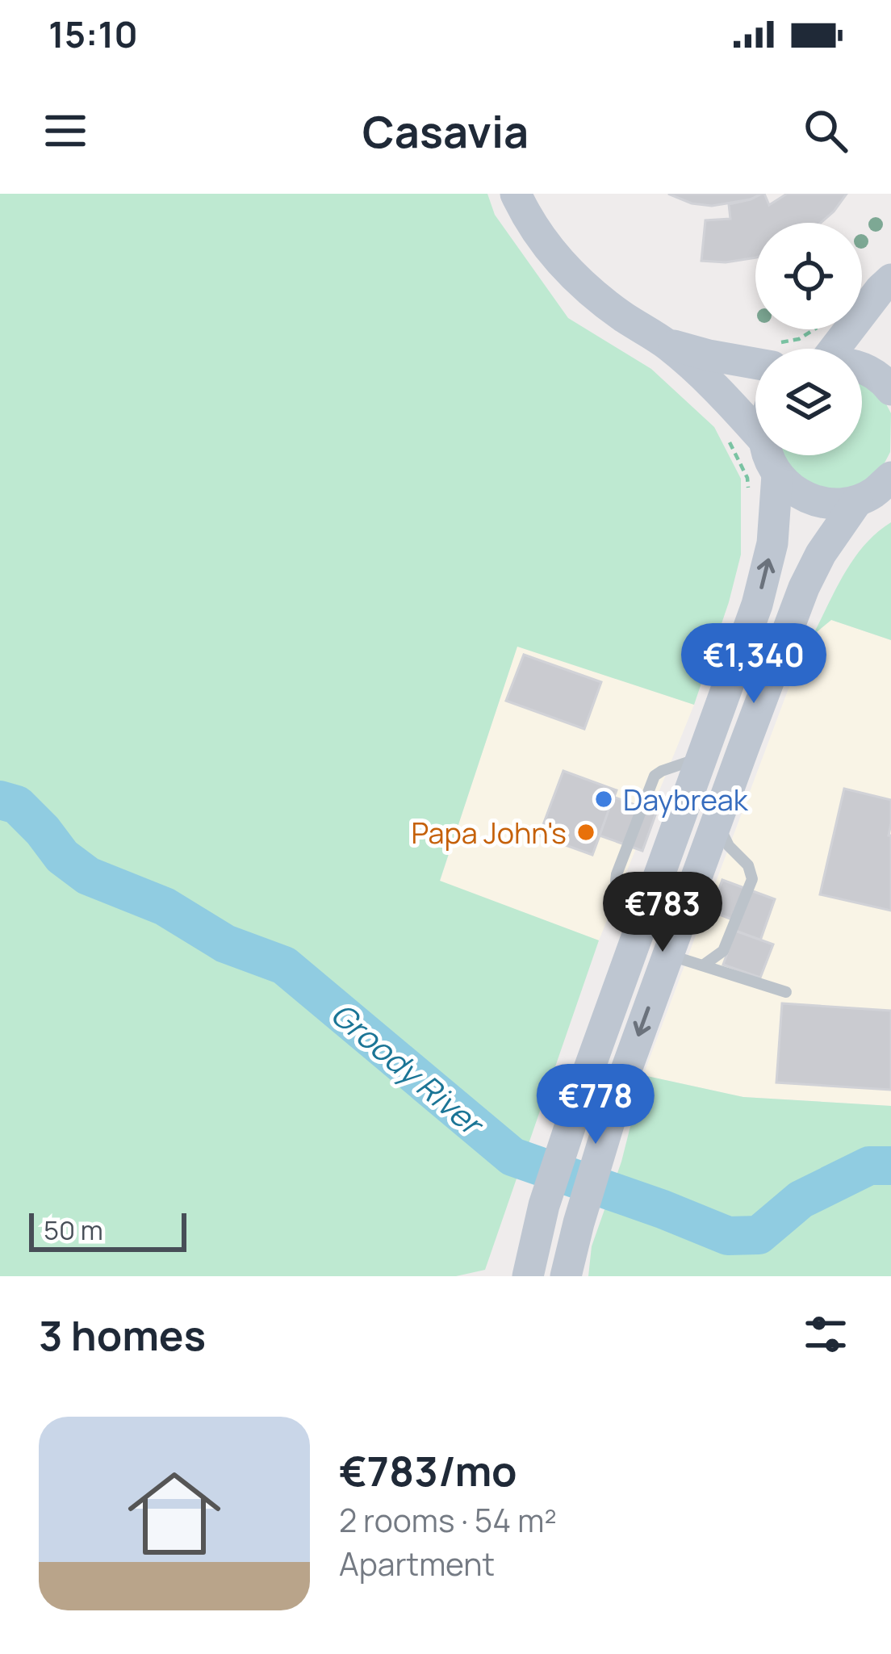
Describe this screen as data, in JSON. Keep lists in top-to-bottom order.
{
  "water": ["Groody River"],
  "places": ["Daybreak", "Papa John's"],
  "scale_bar": "50 m",
  "page": {
    "status": "15:10",
    "header": "Casavia",
    "price": ["€1,340", "€783", "€778"],
    "scale": "50 m",
    "heading": "3 homes",
    "list": [
      {
        "name": "€783/mo",
        "note": "2 rooms · 54 m² · Apartment"
      }
    ]
  }
}
